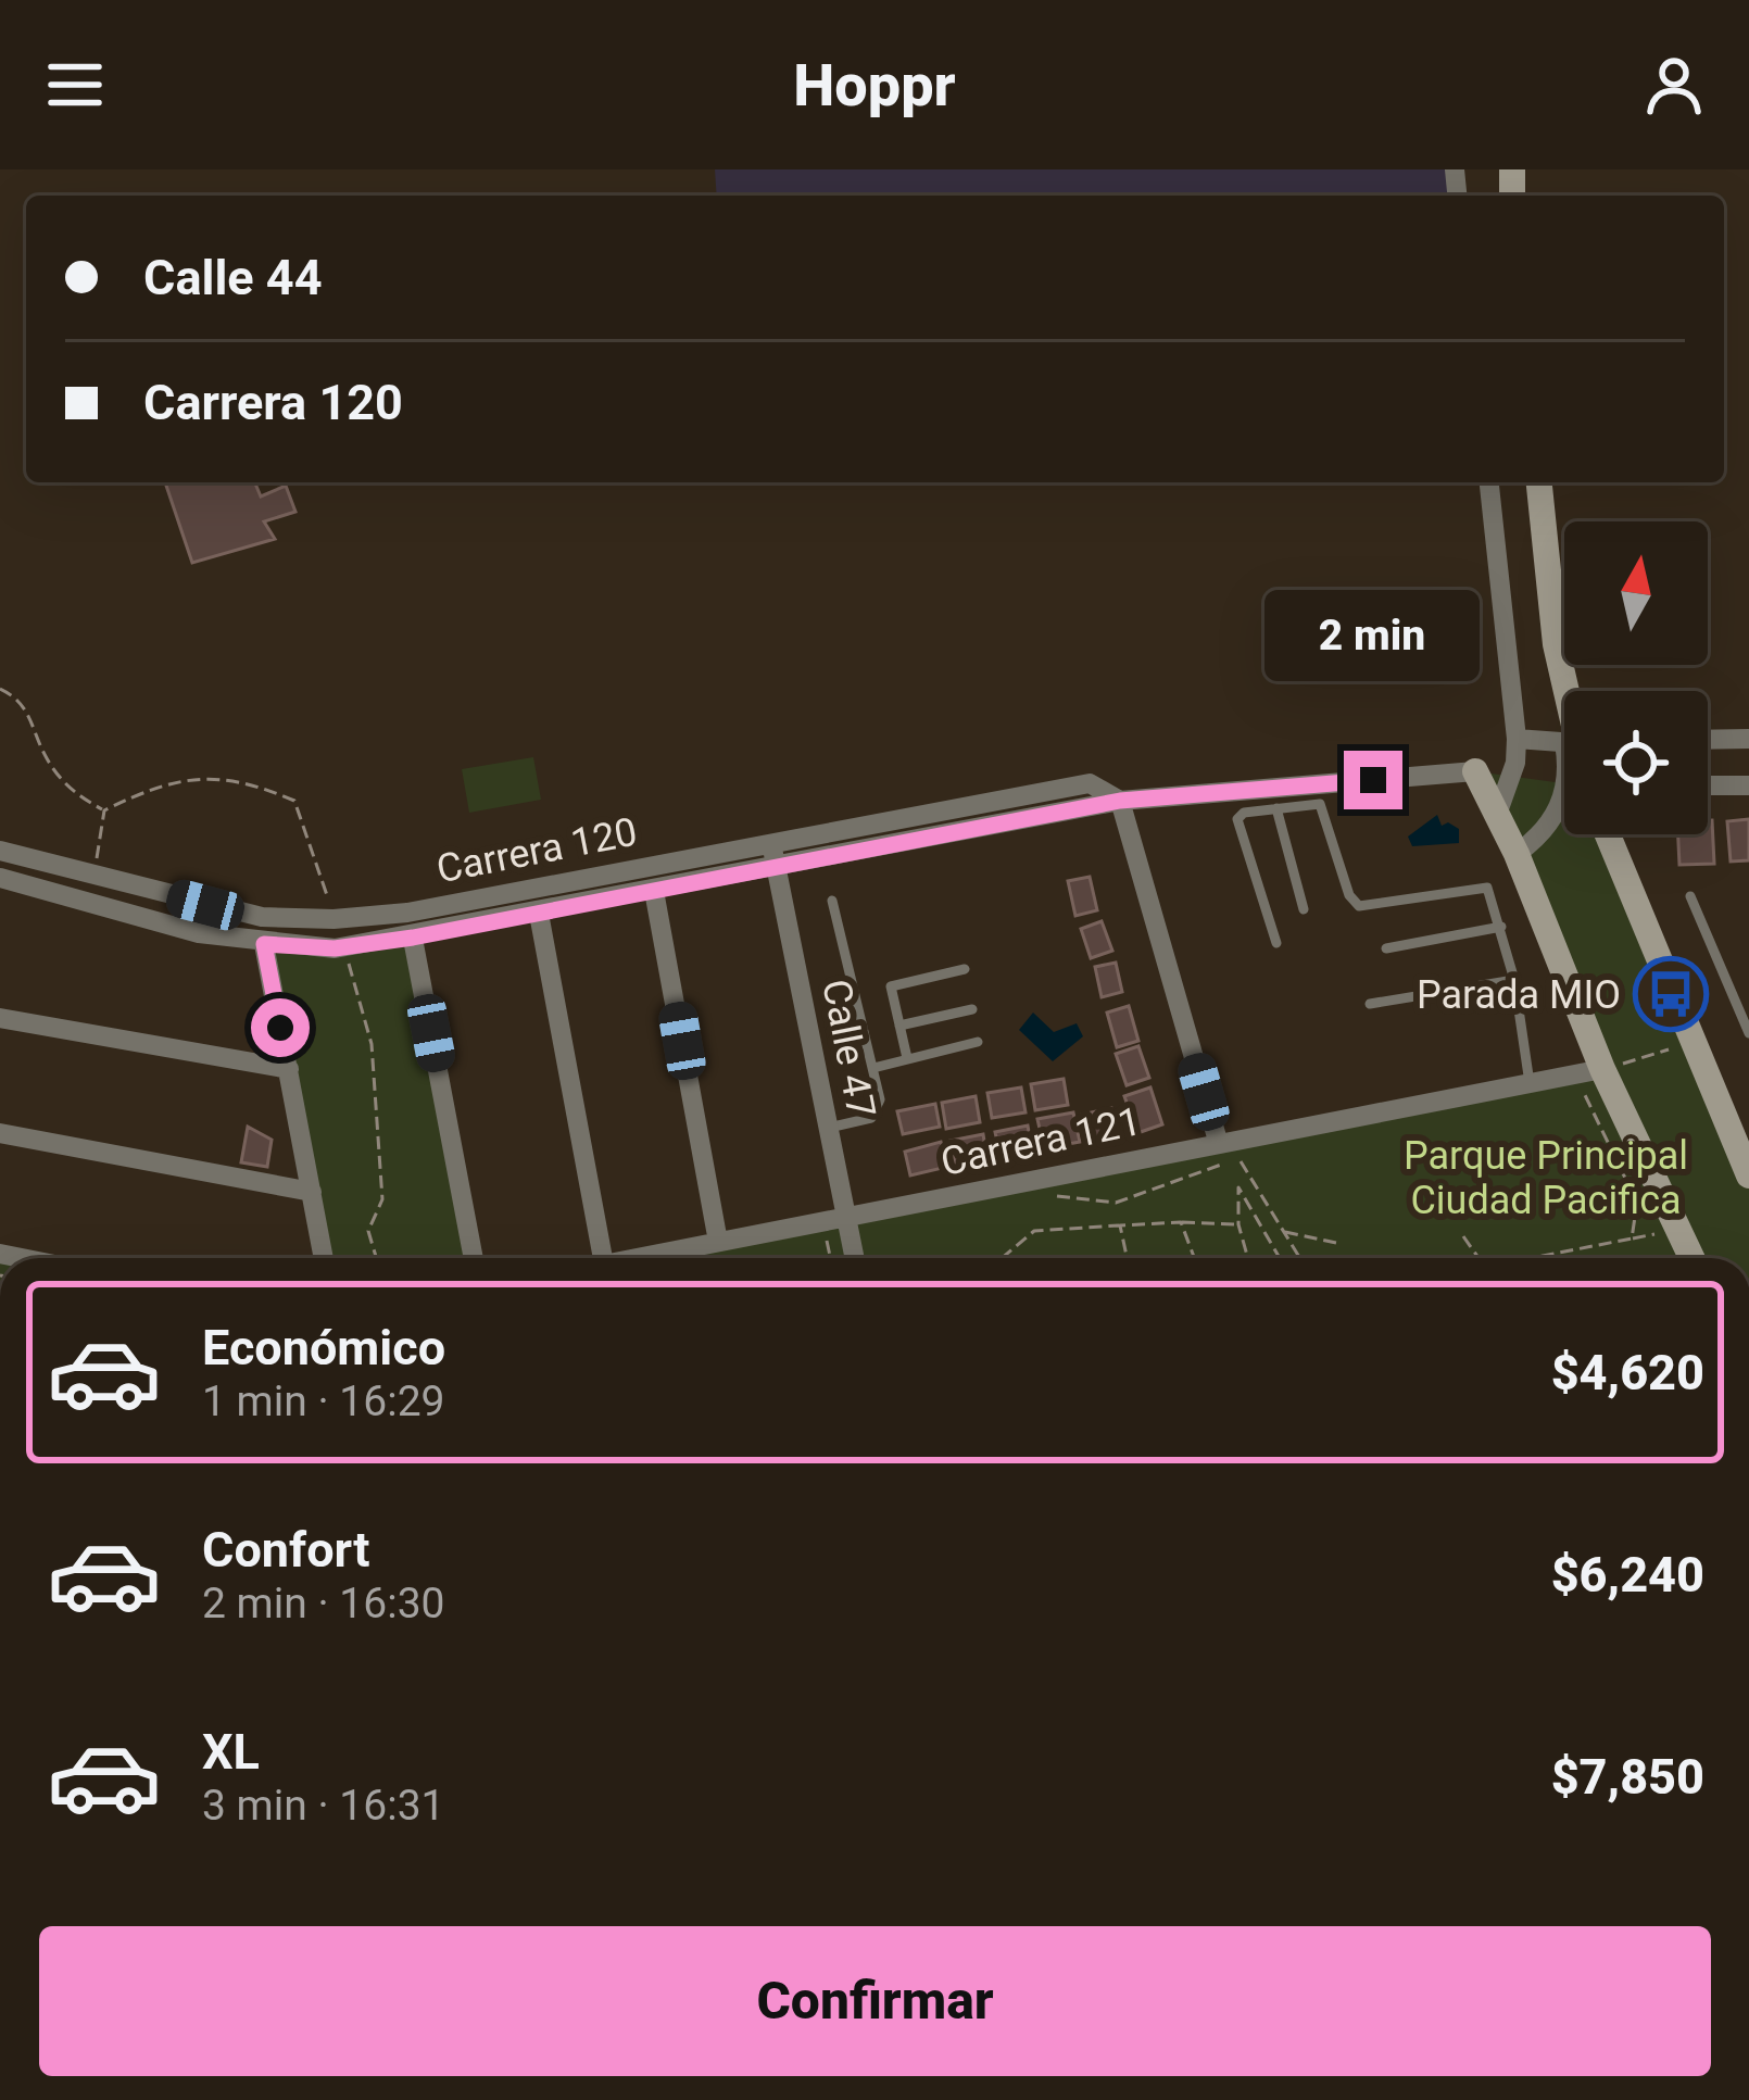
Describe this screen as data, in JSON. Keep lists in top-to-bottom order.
{
  "streets": {
    "street": ["Carrera 120", "Calle 47", "Carrera 121"]
  },
  "crossings": [
    ["Carrera 120", "Calle 47"],
    ["Calle 47", "Carrera 121"]
  ],
  "parks": ["Parque Principal Ciudad Pacifica"],
  "places": {
    "bus stop": ["Parada MIO"]
  },
  "north": "top",
  "page": {
    "header": "Hoppr",
    "banner": ["Calle 44", "Carrera 120"],
    "bubble": "2 min",
    "list": [
      {
        "name": "Económico",
        "note": "1 min · 16:29",
        "value": "$4,620"
      },
      {
        "name": "Confort",
        "note": "2 min · 16:30",
        "value": "$6,240"
      },
      {
        "name": "XL",
        "note": "3 min · 16:31",
        "value": "$7,850"
      }
    ],
    "buttons": "Confirmar"
  }
}
